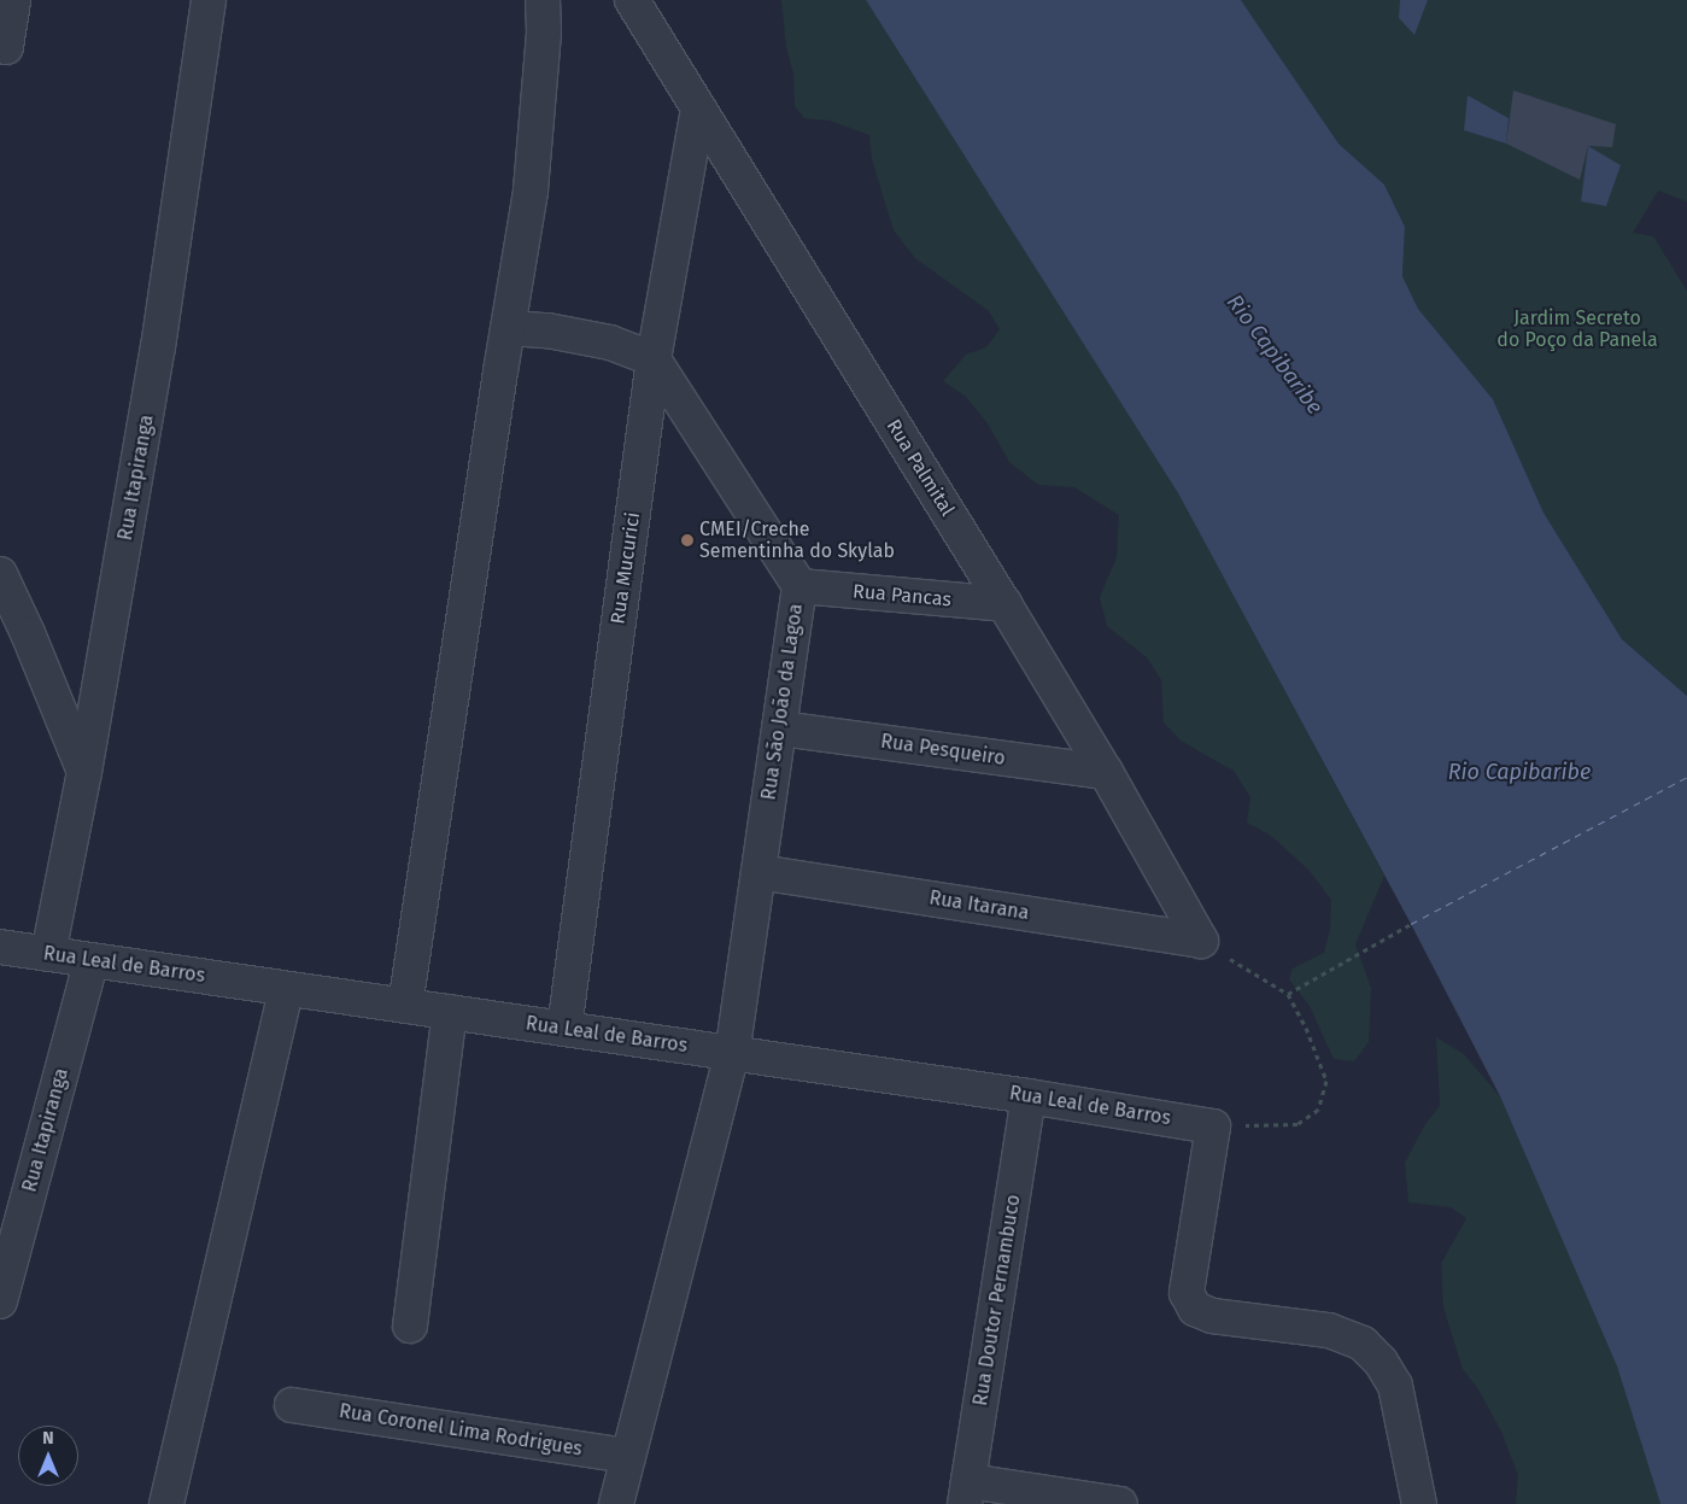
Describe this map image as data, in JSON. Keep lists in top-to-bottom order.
{
  "streets": {
    "street": [
      "Rua Palmital",
      "Rua Itapiranga",
      "Rua Mucurici",
      "Rua Pancas",
      "Rua São João da Lagoa",
      "Rua Pesqueiro",
      "Rua Itarana",
      "Rua Leal de Barros",
      "Rua Doutor Pernambuco",
      "Rua Coronel Lima Rodrigues"
    ]
  },
  "crossings": [
    ["Rua Palmital", "Rua Mucurici"],
    ["Rua Palmital", "Rua Pancas"],
    ["Rua Palmital", "Rua Pesqueiro"],
    ["Rua Palmital", "Rua Itarana"],
    ["Rua Itapiranga", "Rua Leal de Barros"],
    ["Rua Mucurici", "Rua São João da Lagoa"],
    ["Rua Mucurici", "Rua Leal de Barros"],
    ["Rua Pancas", "Rua São João da Lagoa"],
    ["Rua São João da Lagoa", "Rua Pesqueiro"],
    ["Rua São João da Lagoa", "Rua Itarana"],
    ["Rua São João da Lagoa", "Rua Leal de Barros"],
    ["Rua São João da Lagoa", "Rua Coronel Lima Rodrigues"],
    ["Rua Leal de Barros", "Rua Doutor Pernambuco"]
  ],
  "water": ["Rio Capibaribe"],
  "parks": ["Jardim Secreto do Poço da Panela"],
  "places": ["CMEI/Creche Sementinha do Skylab"],
  "north": "top"
}
